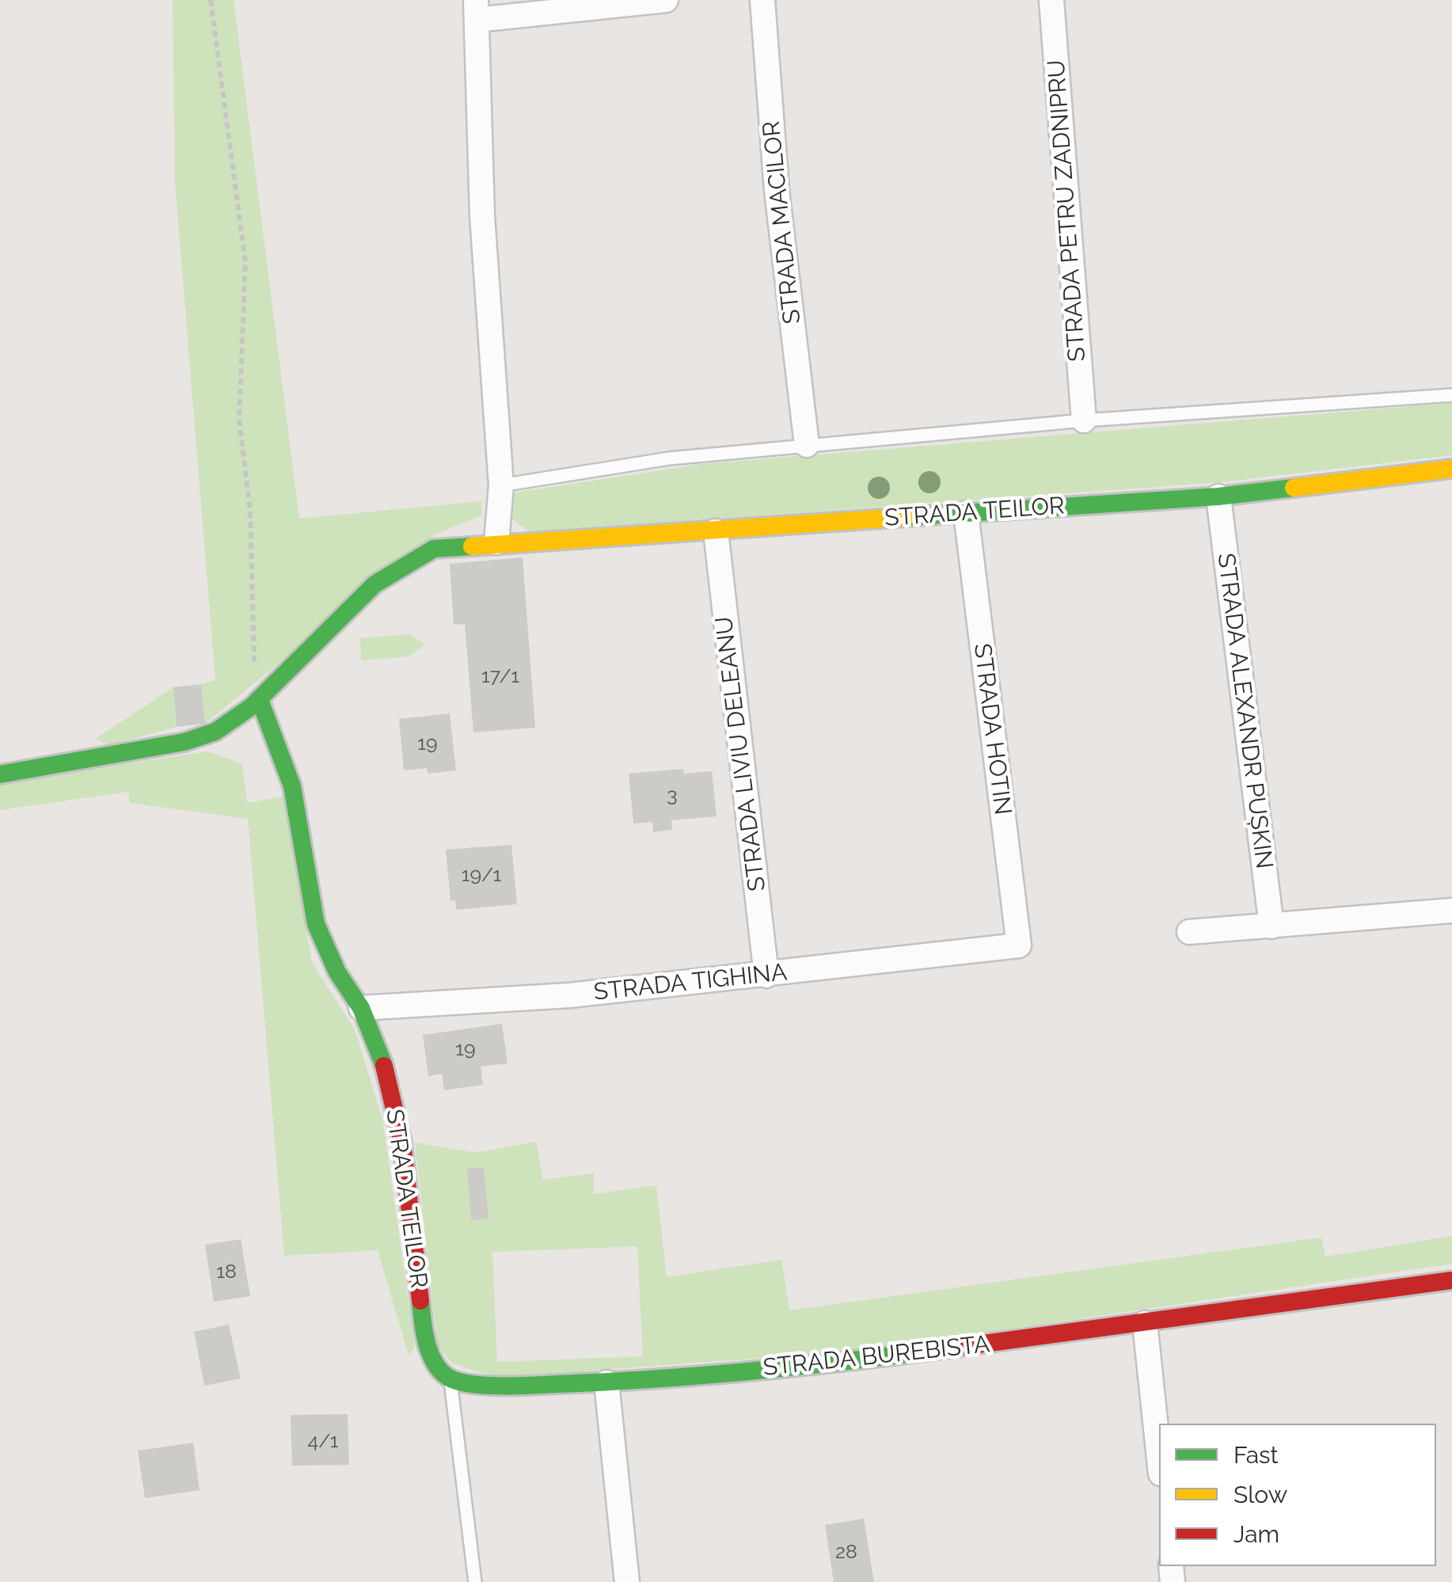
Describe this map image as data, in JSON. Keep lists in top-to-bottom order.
{
  "streets": {
    "street": [
      "STRADA PETRU ZADNIPRU",
      "STRADA MACILOR",
      "STRADA TEILOR",
      "STRADA ALEXANDR PUȘKIN",
      "STRADA HOTIN",
      "STRADA LIVIU DELEANU",
      "STRADA TIGHINA",
      "STRADA BUREBISTA"
    ]
  },
  "crossings": [
    ["STRADA TEILOR", "STRADA ALEXANDR PUȘKIN"],
    ["STRADA TEILOR", "STRADA HOTIN"],
    ["STRADA TEILOR", "STRADA LIVIU DELEANU"],
    ["STRADA TEILOR", "STRADA TIGHINA"],
    ["STRADA HOTIN", "STRADA TIGHINA"],
    ["STRADA LIVIU DELEANU", "STRADA TIGHINA"]
  ],
  "house_numbers": [
    "17/1",
    "19",
    "3",
    "19/1",
    "19",
    "18",
    "4/1",
    "28"
  ],
  "legend": ["Fast", "Slow", "Jam"]
}
